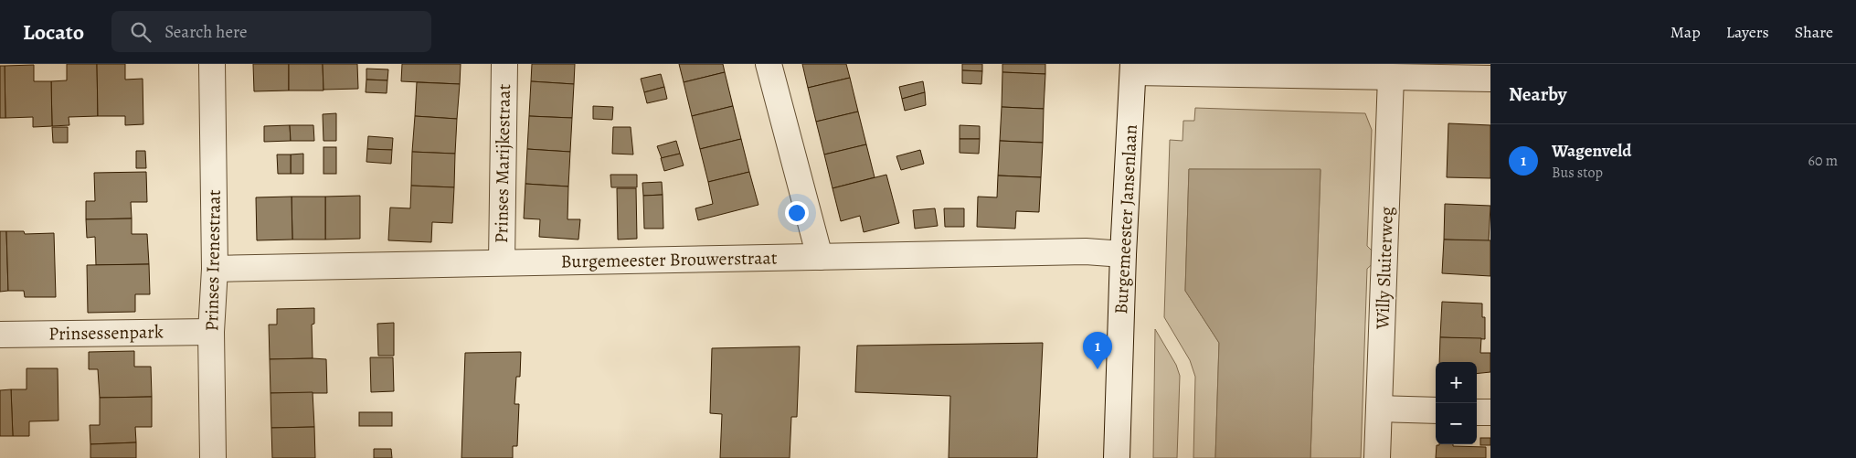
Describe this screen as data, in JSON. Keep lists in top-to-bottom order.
{
  "streets": {
    "street": [
      "Prinses Marijkestraat",
      "Burgemeester Jansenlaan",
      "Burgemeester Brouwerstraat",
      "Prinses Irenestraat",
      "Willy Sluiterweg",
      "Prinsessenpark"
    ]
  },
  "crossings": [
    ["Prinses Marijkestraat", "Burgemeester Brouwerstraat"],
    ["Burgemeester Jansenlaan", "Burgemeester Brouwerstraat"],
    ["Burgemeester Brouwerstraat", "Prinses Irenestraat"],
    ["Prinses Irenestraat", "Prinsessenpark"]
  ],
  "page": {
    "header": "Locato",
    "search": "Search here",
    "nav": ["Map", "Layers", "Share"],
    "heading": "Nearby",
    "list": [
      {
        "mark": "1",
        "name": "Wagenveld",
        "note": "Bus stop",
        "value": "60 m"
      }
    ],
    "pins": "1",
    "map_buttons": ["+", "−"]
  }
}
